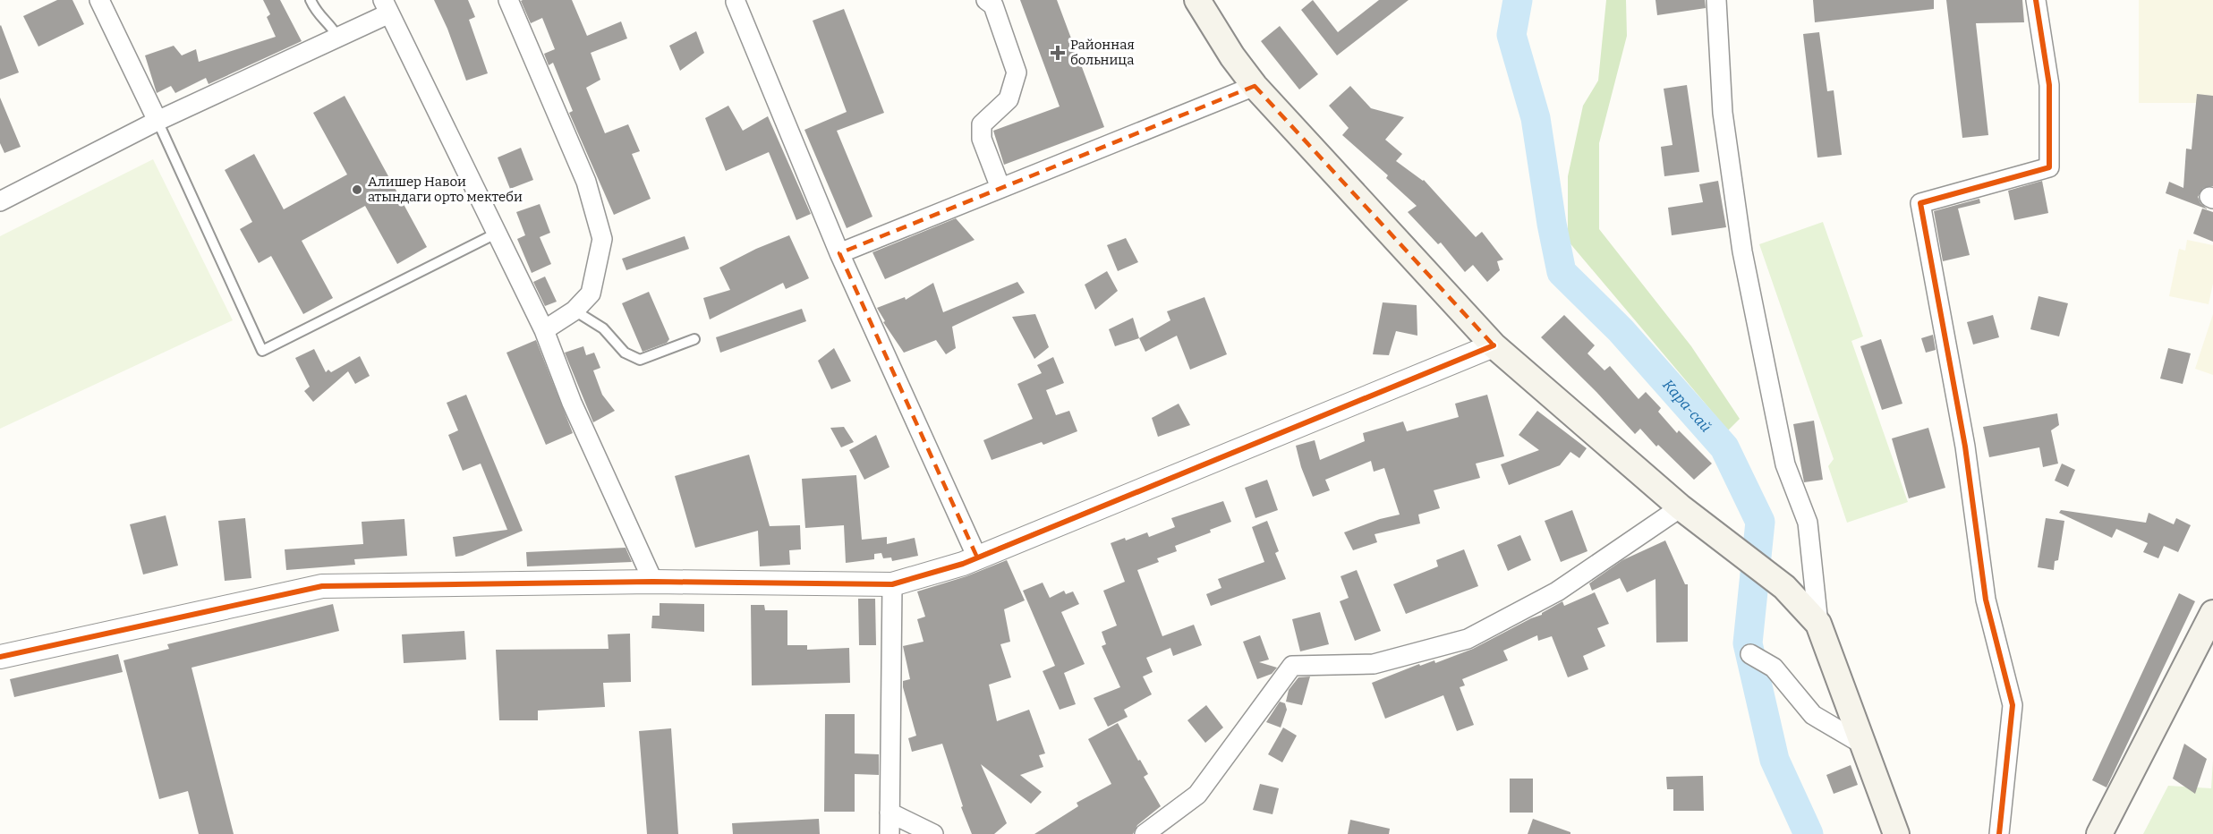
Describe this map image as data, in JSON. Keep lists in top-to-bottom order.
{
  "water": ["Кара-сай"],
  "places": {
    "health": ["Районная больница"],
    "other": ["Алишер Навои атындаги орто мектеби"]
  }
}
